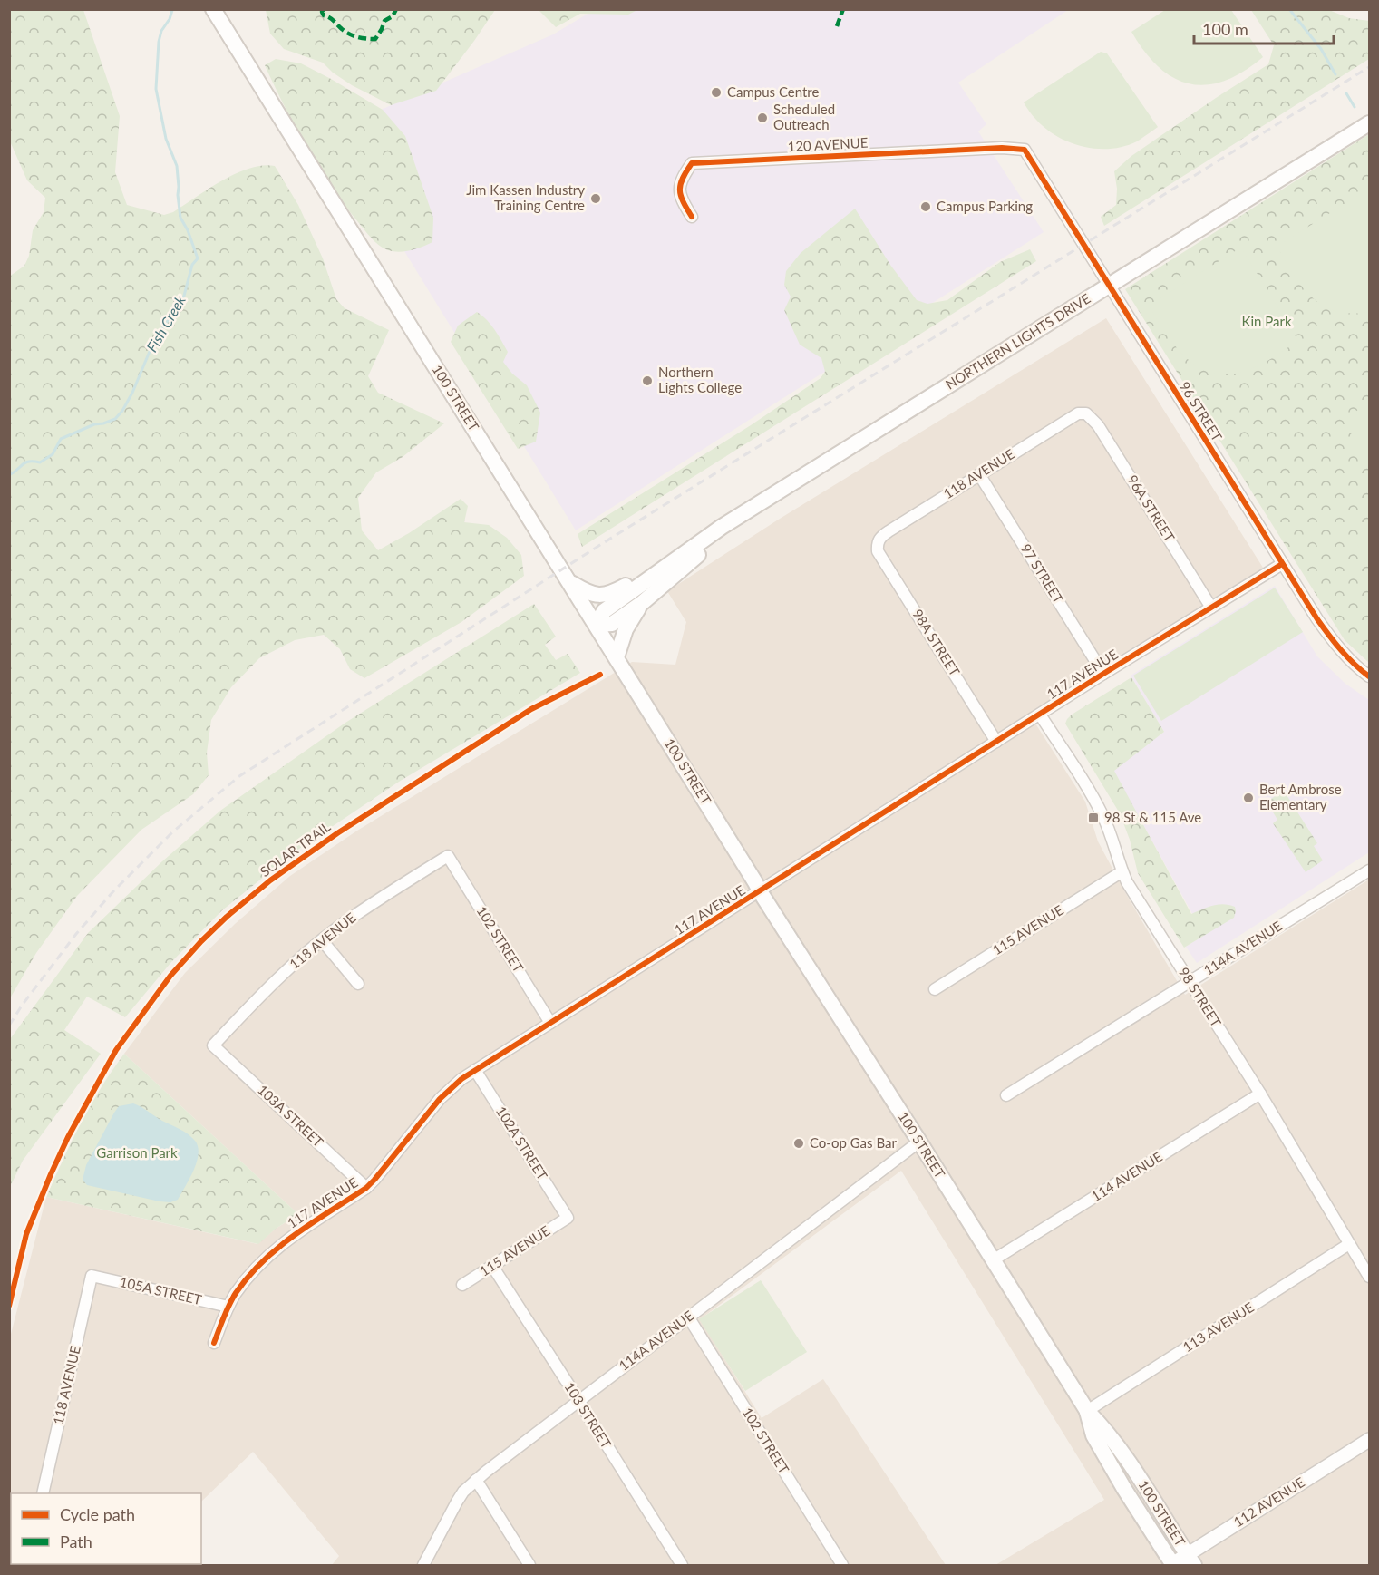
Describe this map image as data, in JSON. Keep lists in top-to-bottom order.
{
  "streets": {
    "main road": ["NORTHERN LIGHTS DRIVE", "100 STREET"],
    "street": [
      "120 AVENUE",
      "96 STREET",
      "118 AVENUE",
      "96A STREET",
      "97 STREET",
      "98A STREET",
      "117 AVENUE",
      "115 AVENUE",
      "102 STREET",
      "114A AVENUE",
      "98 STREET",
      "103A STREET",
      "102A STREET",
      "114 AVENUE",
      "105A STREET",
      "113 AVENUE",
      "103 STREET",
      "112 AVENUE"
    ],
    "cycle path": ["SOLAR TRAIL"]
  },
  "crossings": [
    ["120 AVENUE", "96 STREET"],
    ["NORTHERN LIGHTS DRIVE", "100 STREET"],
    ["NORTHERN LIGHTS DRIVE", "96 STREET"],
    ["100 STREET", "117 AVENUE"],
    ["100 STREET", "114A AVENUE"],
    ["100 STREET", "114 AVENUE"],
    ["100 STREET", "113 AVENUE"],
    ["100 STREET", "112 AVENUE"],
    ["96 STREET", "117 AVENUE"],
    ["118 AVENUE", "96A STREET"],
    ["118 AVENUE", "97 STREET"],
    ["118 AVENUE", "98A STREET"],
    ["118 AVENUE", "102 STREET"],
    ["118 AVENUE", "103A STREET"],
    ["118 AVENUE", "105A STREET"],
    ["96A STREET", "117 AVENUE"],
    ["97 STREET", "117 AVENUE"],
    ["98A STREET", "117 AVENUE"],
    ["117 AVENUE", "102 STREET"],
    ["117 AVENUE", "98 STREET"],
    ["117 AVENUE", "103A STREET"],
    ["117 AVENUE", "102A STREET"],
    ["117 AVENUE", "105A STREET"],
    ["115 AVENUE", "98 STREET"],
    ["115 AVENUE", "102A STREET"],
    ["115 AVENUE", "103 STREET"],
    ["102 STREET", "114A AVENUE"],
    ["114A AVENUE", "98 STREET"],
    ["114A AVENUE", "103 STREET"],
    ["98 STREET", "114 AVENUE"],
    ["98 STREET", "113 AVENUE"]
  ],
  "water": ["Fish Creek"],
  "parks": ["Kin Park", "Garrison Park"],
  "places": {
    "other": [
      "Campus Centre",
      "Scheduled Outreach",
      "Jim Kassen Industry Training Centre",
      "Campus Parking",
      "Northern Lights College",
      "Bert Ambrose Elementary",
      "Co-op Gas Bar"
    ],
    "transit": ["98 St & 115 Ave"]
  },
  "legend": ["Cycle path", "Path"],
  "scale_bar": "100 m"
}
